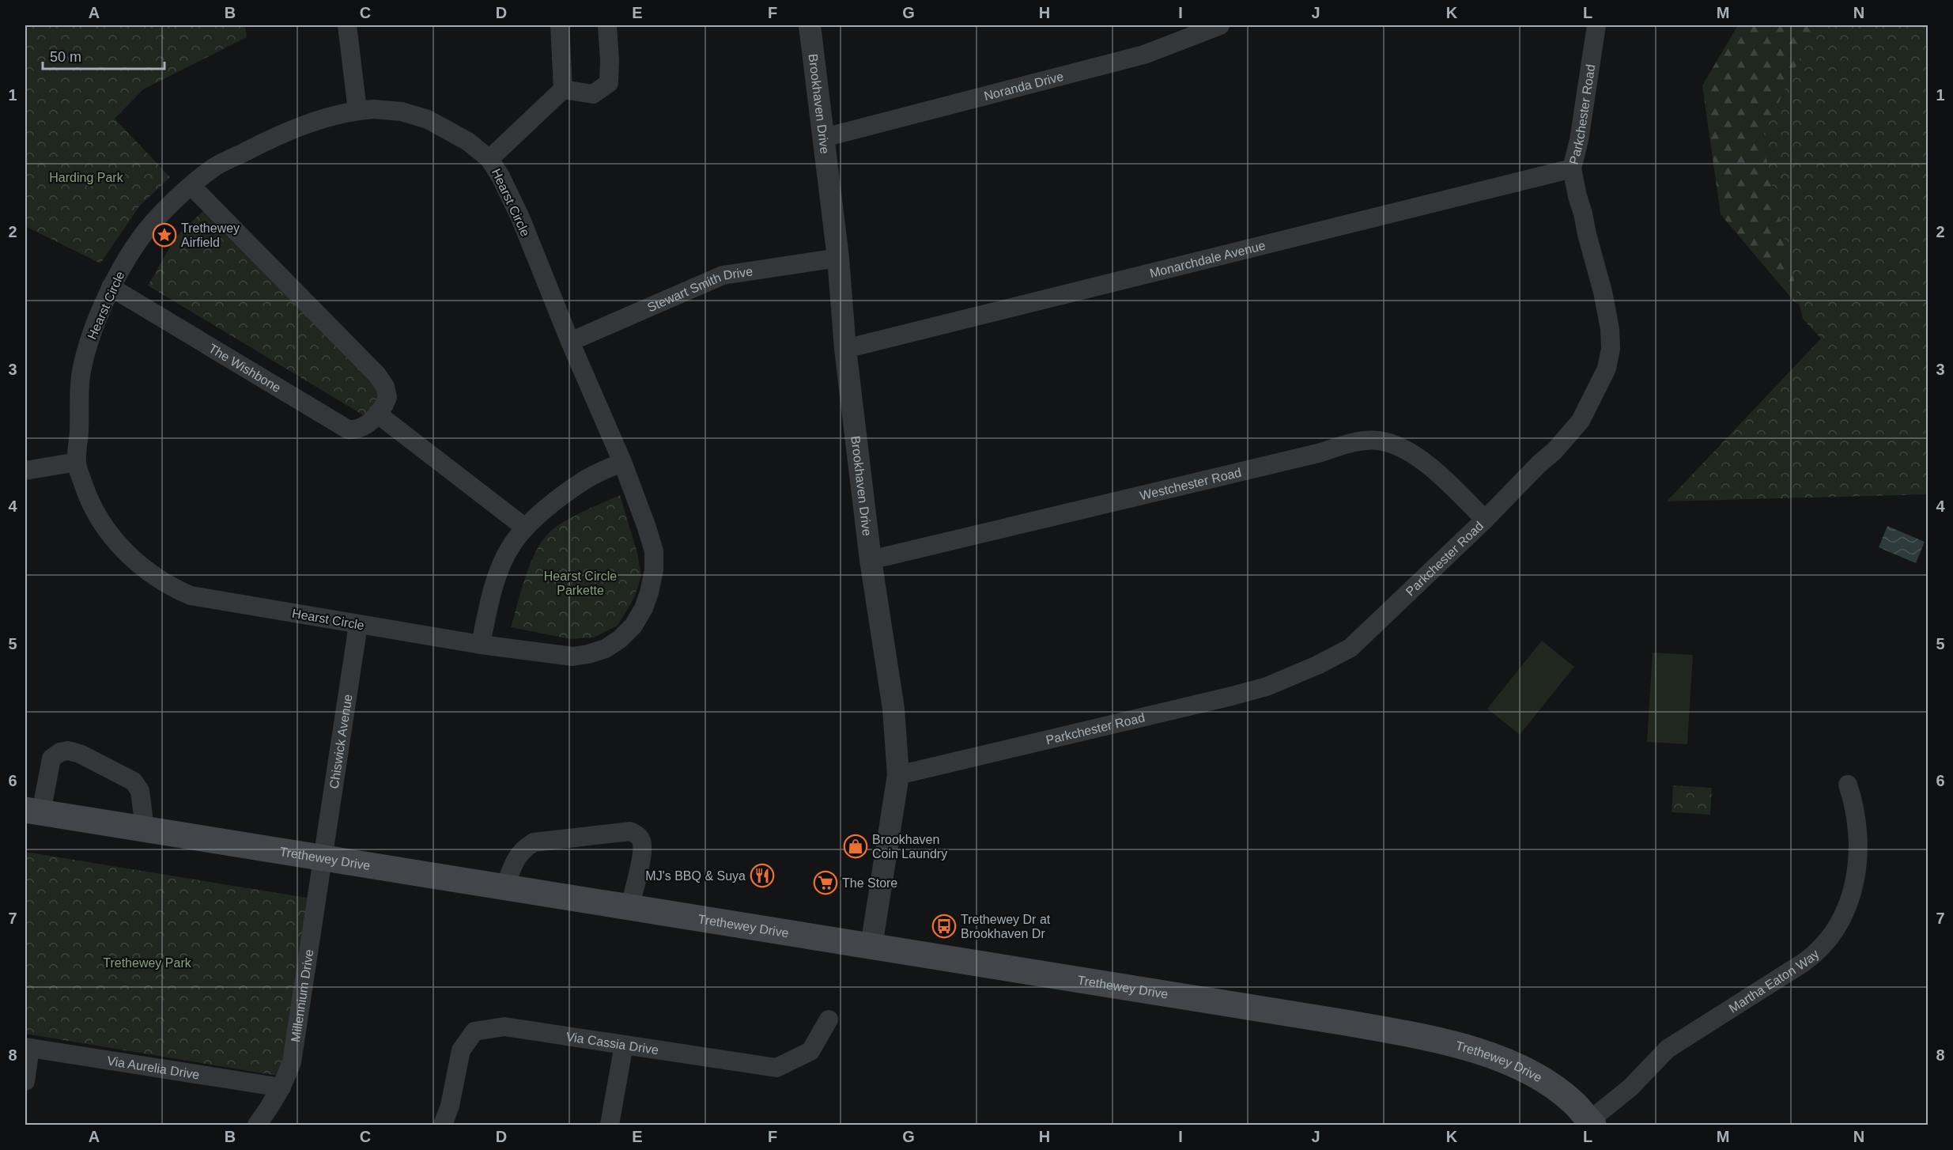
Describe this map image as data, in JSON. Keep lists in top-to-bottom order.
{
  "streets": {
    "main road": ["Trethewey Drive"],
    "street": [
      "Noranda Drive",
      "Brookhaven Drive",
      "Parkchester Road",
      "Hearst Circle",
      "Monarchdale Avenue",
      "Stewart Smith Drive",
      "The Wishbone",
      "Westchester Road",
      "Chiswick Avenue",
      "Martha Eaton Way",
      "Millennium Drive",
      "Via Cassia Drive",
      "Via Aurelia Drive"
    ]
  },
  "crossings": [
    ["Noranda Drive", "Brookhaven Drive"],
    ["Brookhaven Drive", "Parkchester Road"],
    ["Brookhaven Drive", "Monarchdale Avenue"],
    ["Brookhaven Drive", "Stewart Smith Drive"],
    ["Brookhaven Drive", "Westchester Road"],
    ["Brookhaven Drive", "Trethewey Drive"],
    ["Parkchester Road", "Monarchdale Avenue"],
    ["Parkchester Road", "Westchester Road"],
    ["Hearst Circle", "Stewart Smith Drive"],
    ["Hearst Circle", "The Wishbone"],
    ["Hearst Circle", "Chiswick Avenue"],
    ["Chiswick Avenue", "Trethewey Drive"],
    ["Chiswick Avenue", "Millennium Drive"],
    ["Trethewey Drive", "Martha Eaton Way"],
    ["Trethewey Drive", "Millennium Drive"],
    ["Millennium Drive", "Via Aurelia Drive"]
  ],
  "parks": ["Harding Park", "Hearst Circle Parkette", "Trethewey Park"],
  "places": {
    "place": ["Trethewey Airfield"],
    "shop": ["Brookhaven Coin Laundry"],
    "restaurant": ["MJ's BBQ & Suya"],
    "supermarket": ["The Store"],
    "bus stop": ["Trethewey Dr at Brookhaven Dr"]
  },
  "scale_bar": "50 m",
  "grid": {
    "columns": [
      "A",
      "B",
      "C",
      "D",
      "E",
      "F",
      "G",
      "H",
      "I",
      "J",
      "K",
      "L",
      "M",
      "N"
    ],
    "rows": [
      "1",
      "2",
      "3",
      "4",
      "5",
      "6",
      "7",
      "8"
    ]
  }
}
